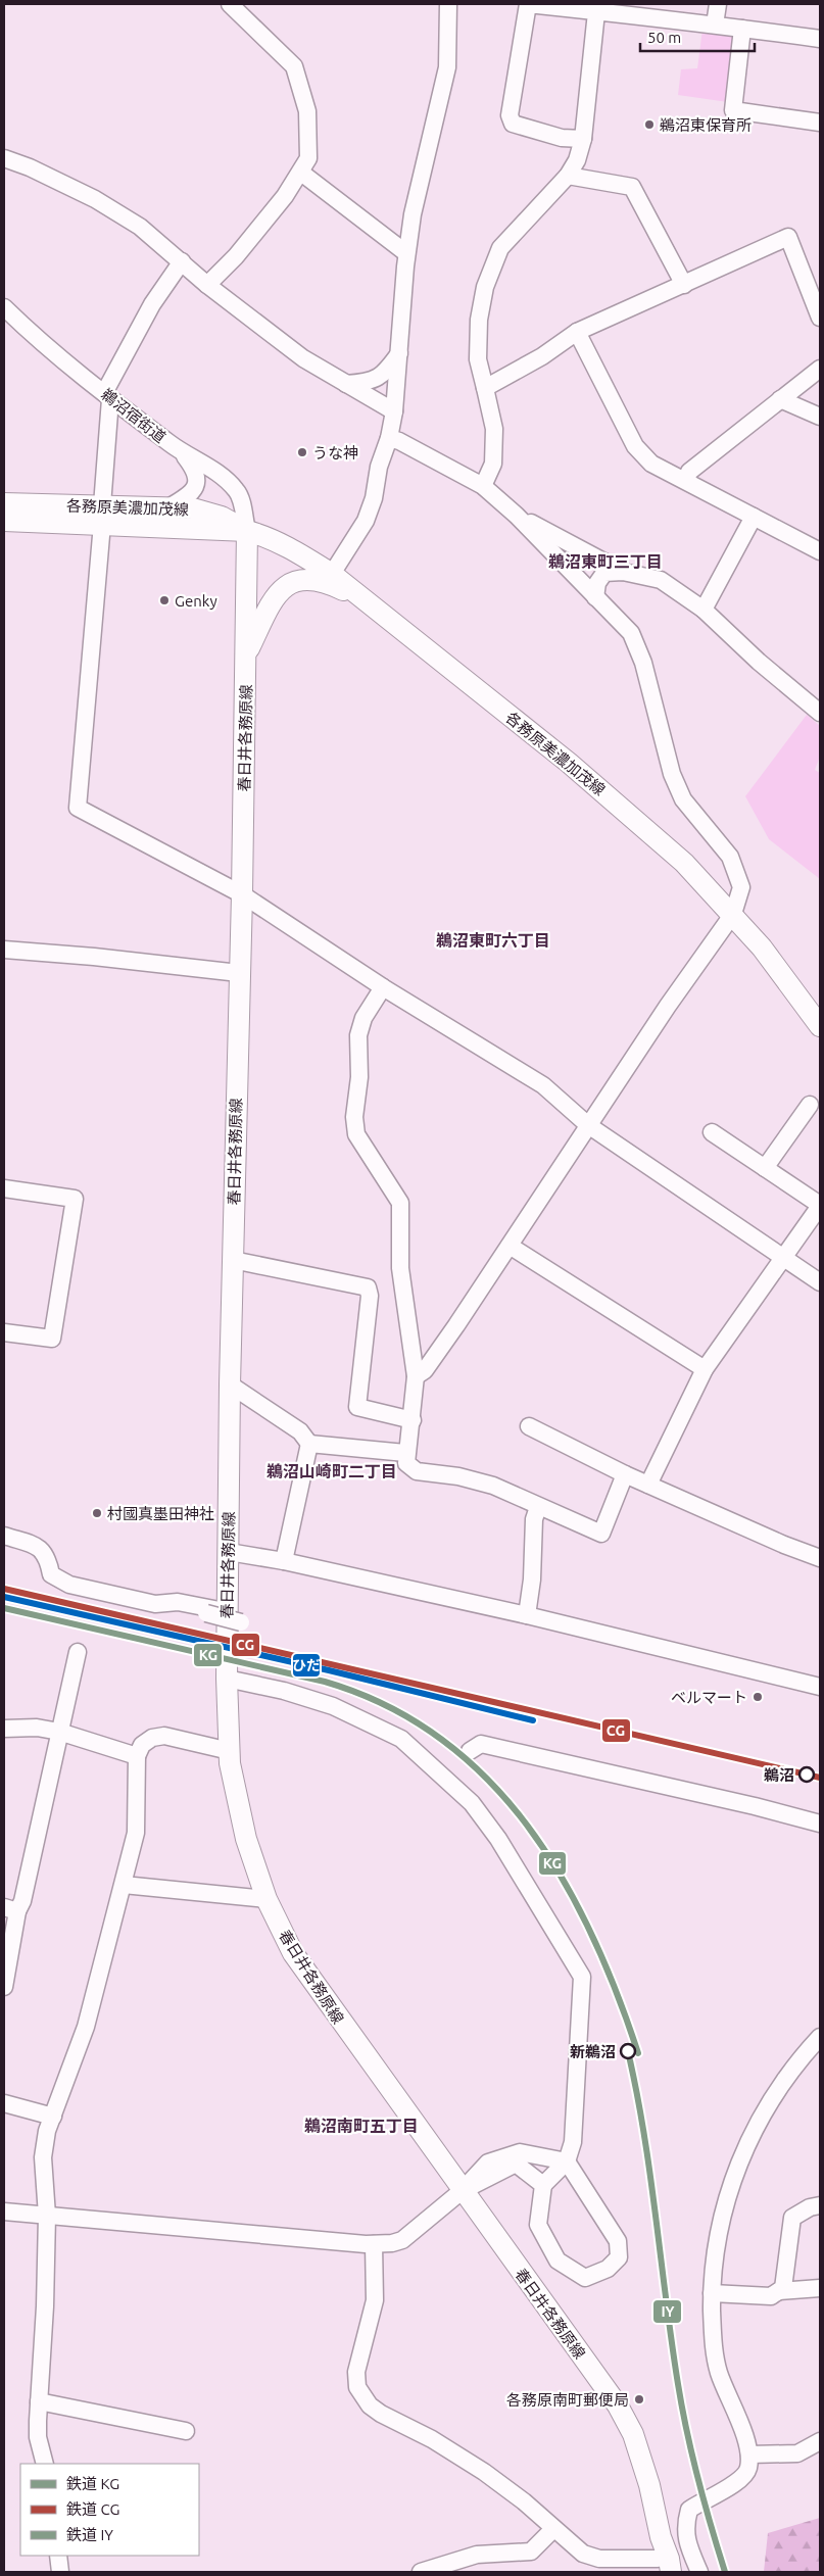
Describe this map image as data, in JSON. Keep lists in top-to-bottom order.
{
  "streets": {
    "main road": ["各務原美濃加茂線", "春日井各務原線"],
    "street": ["鵜沼宿街道"]
  },
  "crossings": [
    ["鵜沼宿街道", "各務原美濃加茂線"],
    ["鵜沼宿街道", "春日井各務原線"],
    ["各務原美濃加茂線", "春日井各務原線"]
  ],
  "districts": [
    "鵜沼東町三丁目",
    "鵜沼東町六丁目",
    "鵜沼山崎町二丁目",
    "鵜沼南町五丁目"
  ],
  "places": [
    "鵜沼東保育所",
    "うな神",
    "Genky",
    "村國真墨田神社",
    "ベルマート",
    "鵜沼",
    "新鵜沼",
    "各務原南町郵便局"
  ],
  "lines": [
    "rail line CG",
    "transit line ひだ",
    "rail line KG",
    "rail line IY"
  ],
  "legend": ["鉄道 KG", "鉄道 CG", "鉄道 IY"],
  "scale_bar": "50 m"
}
